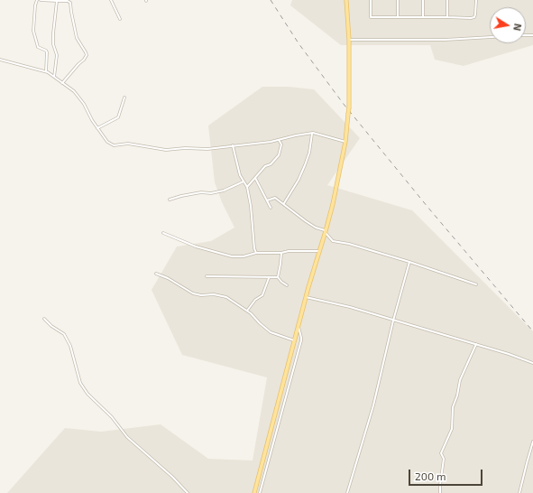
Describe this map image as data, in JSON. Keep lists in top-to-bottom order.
{
  "scale_bar": "200 m",
  "north": "right"
}
